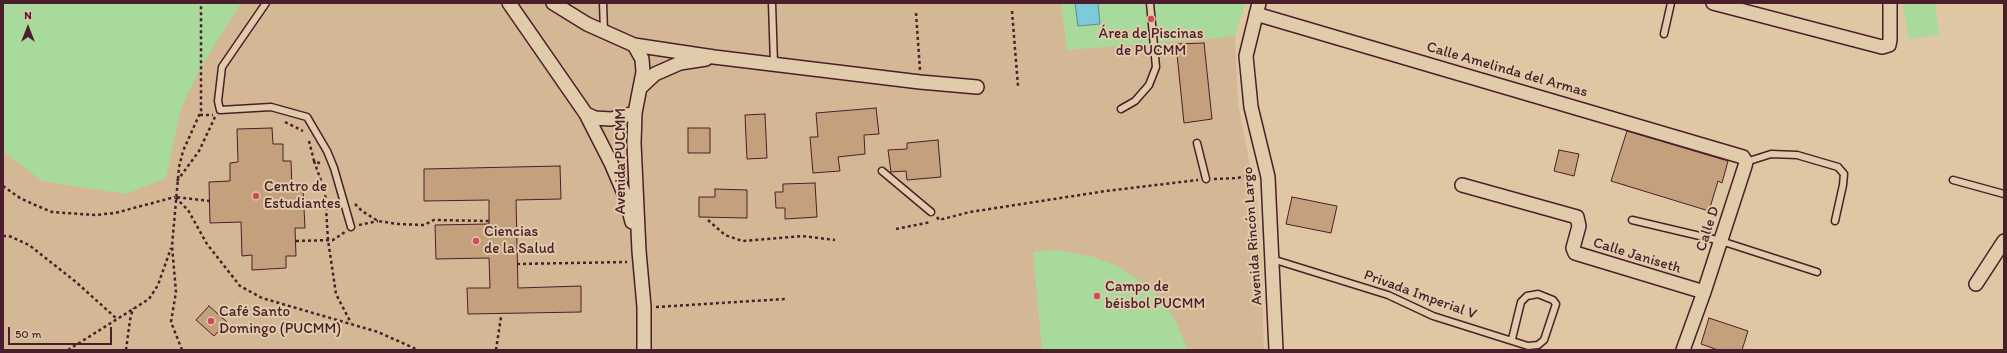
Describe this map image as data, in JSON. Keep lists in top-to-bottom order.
{
  "streets": {
    "street": [
      "Calle Amelinda del Armas",
      "Avenida PUCMM",
      "Calle D",
      "Avenida Rincón Largo",
      "Calle Janiseth"
    ],
    "lane": ["Privada Imperial V"]
  },
  "crossings": [
    ["Calle Amelinda del Armas", "Calle D"],
    ["Calle Amelinda del Armas", "Avenida Rincón Largo"],
    ["Calle D", "Calle Janiseth"],
    ["Avenida Rincón Largo", "Privada Imperial V"]
  ],
  "places": [
    "Área de Piscinas de PUCMM",
    "Centro de Estudiantes",
    "Ciencias de la Salud",
    "Campo de béisbol PUCMM",
    "Café Santo Domingo (PUCMM)"
  ],
  "scale_bar": "50 m",
  "north": "top"
}
